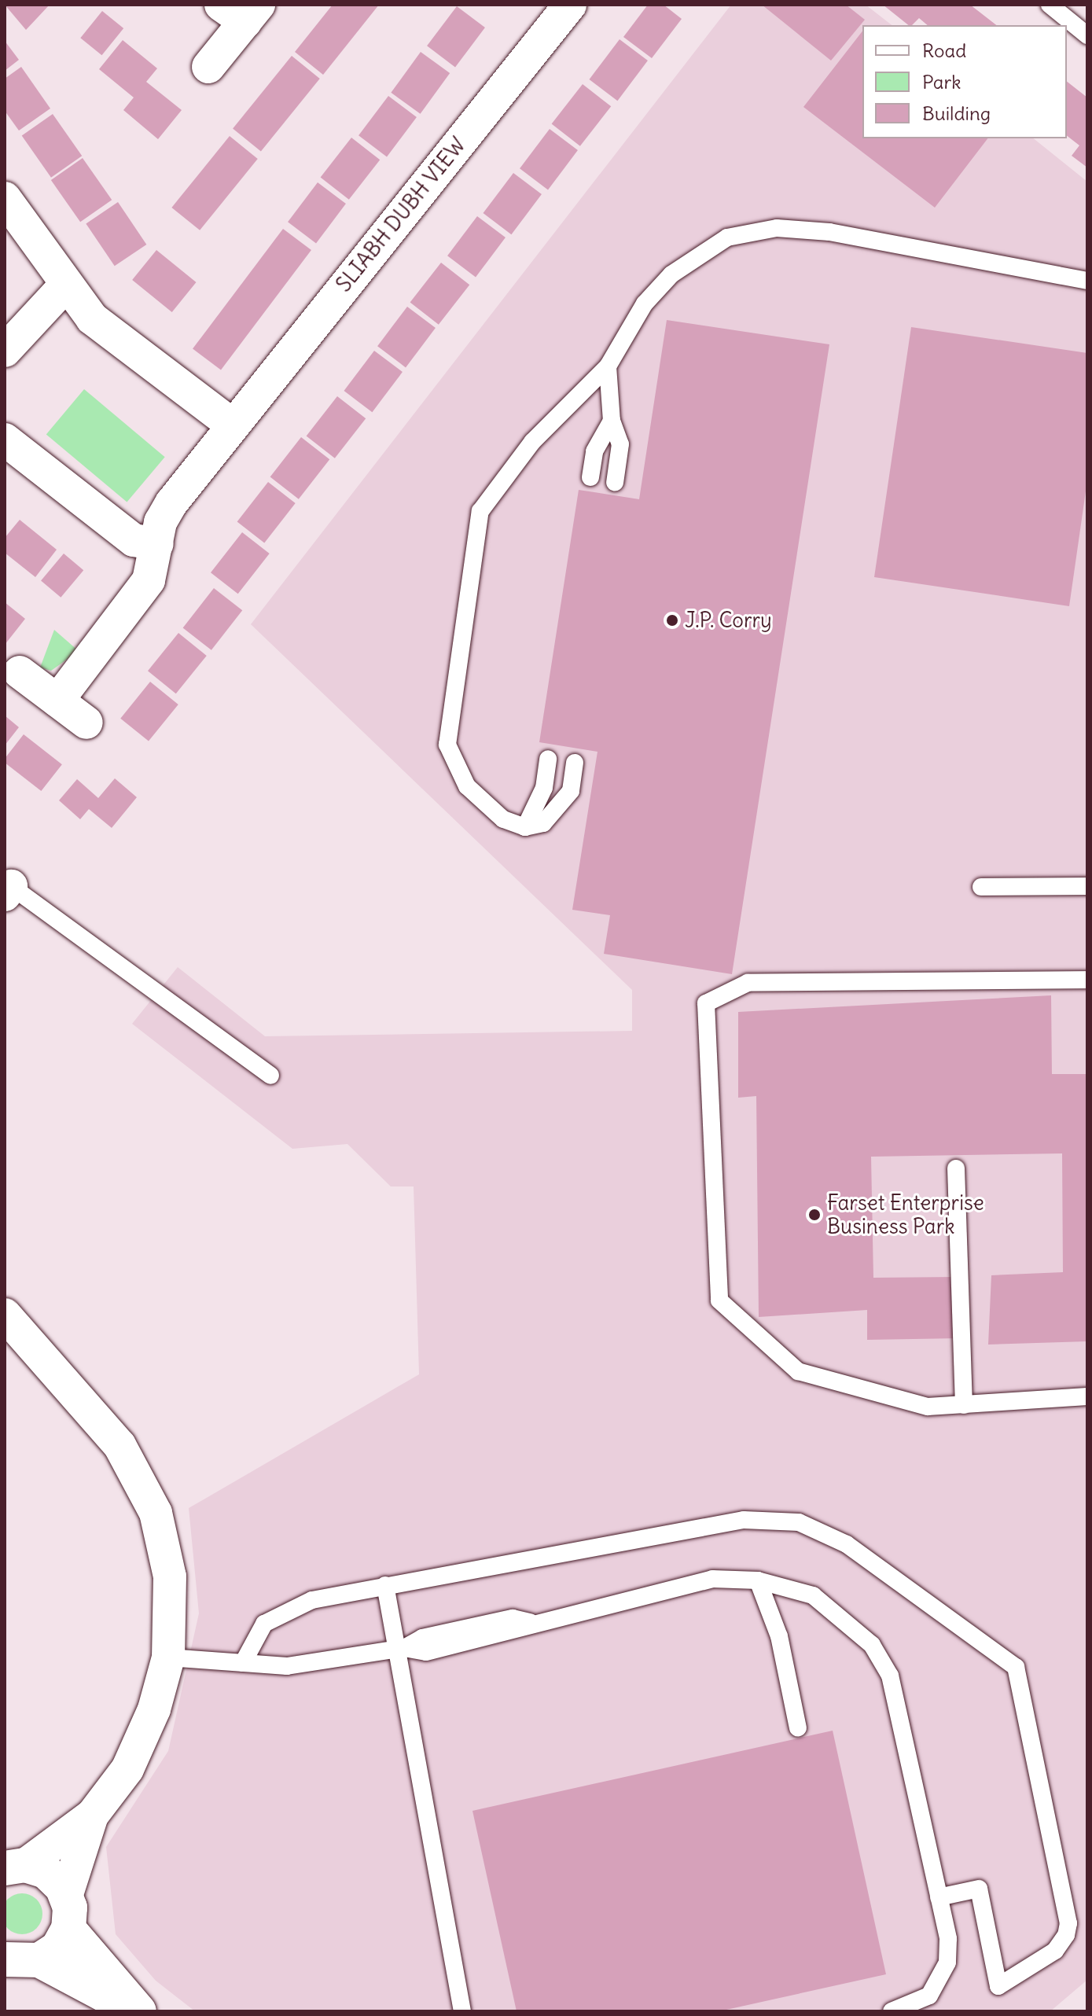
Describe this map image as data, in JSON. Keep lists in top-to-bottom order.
{
  "streets": {
    "street": ["SLIABH DUBH VIEW"]
  },
  "places": ["J.P. Corry", "Farset Enterprise Business Park"],
  "legend": ["Road", "Park", "Building"]
}
